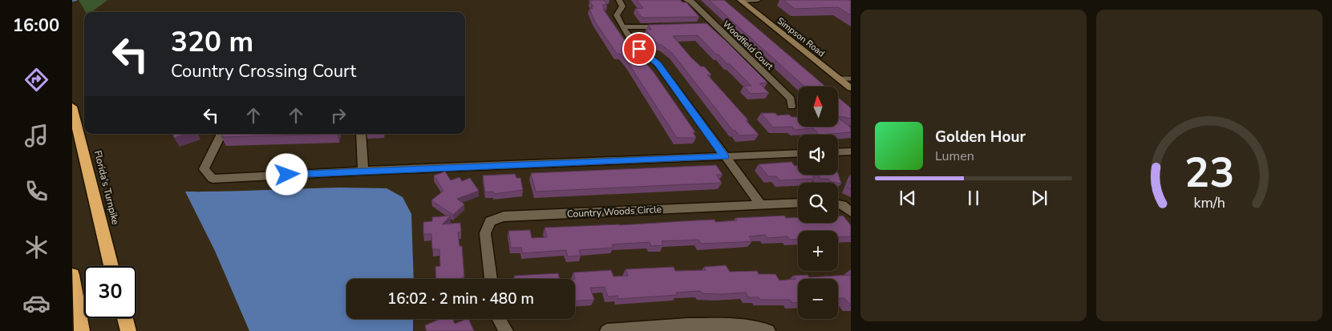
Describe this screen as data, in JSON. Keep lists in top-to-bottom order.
{
  "streets": {
    "highway": ["Florida's Turnpike"],
    "main road": ["Simpson Road"],
    "street": ["Woodfield Court", "Country Woods Circle"]
  },
  "north": "top",
  "page": {
    "tabs": "16:00",
    "turn": ["320 m", "Country Crossing Court"],
    "map_buttons": ["+", "−"],
    "song": ["Golden Hour", "Lumen"],
    "limit": "30",
    "trip": "16:02 · 2 min · 480 m",
    "gauge": ["23", "km/h"]
  }
}
